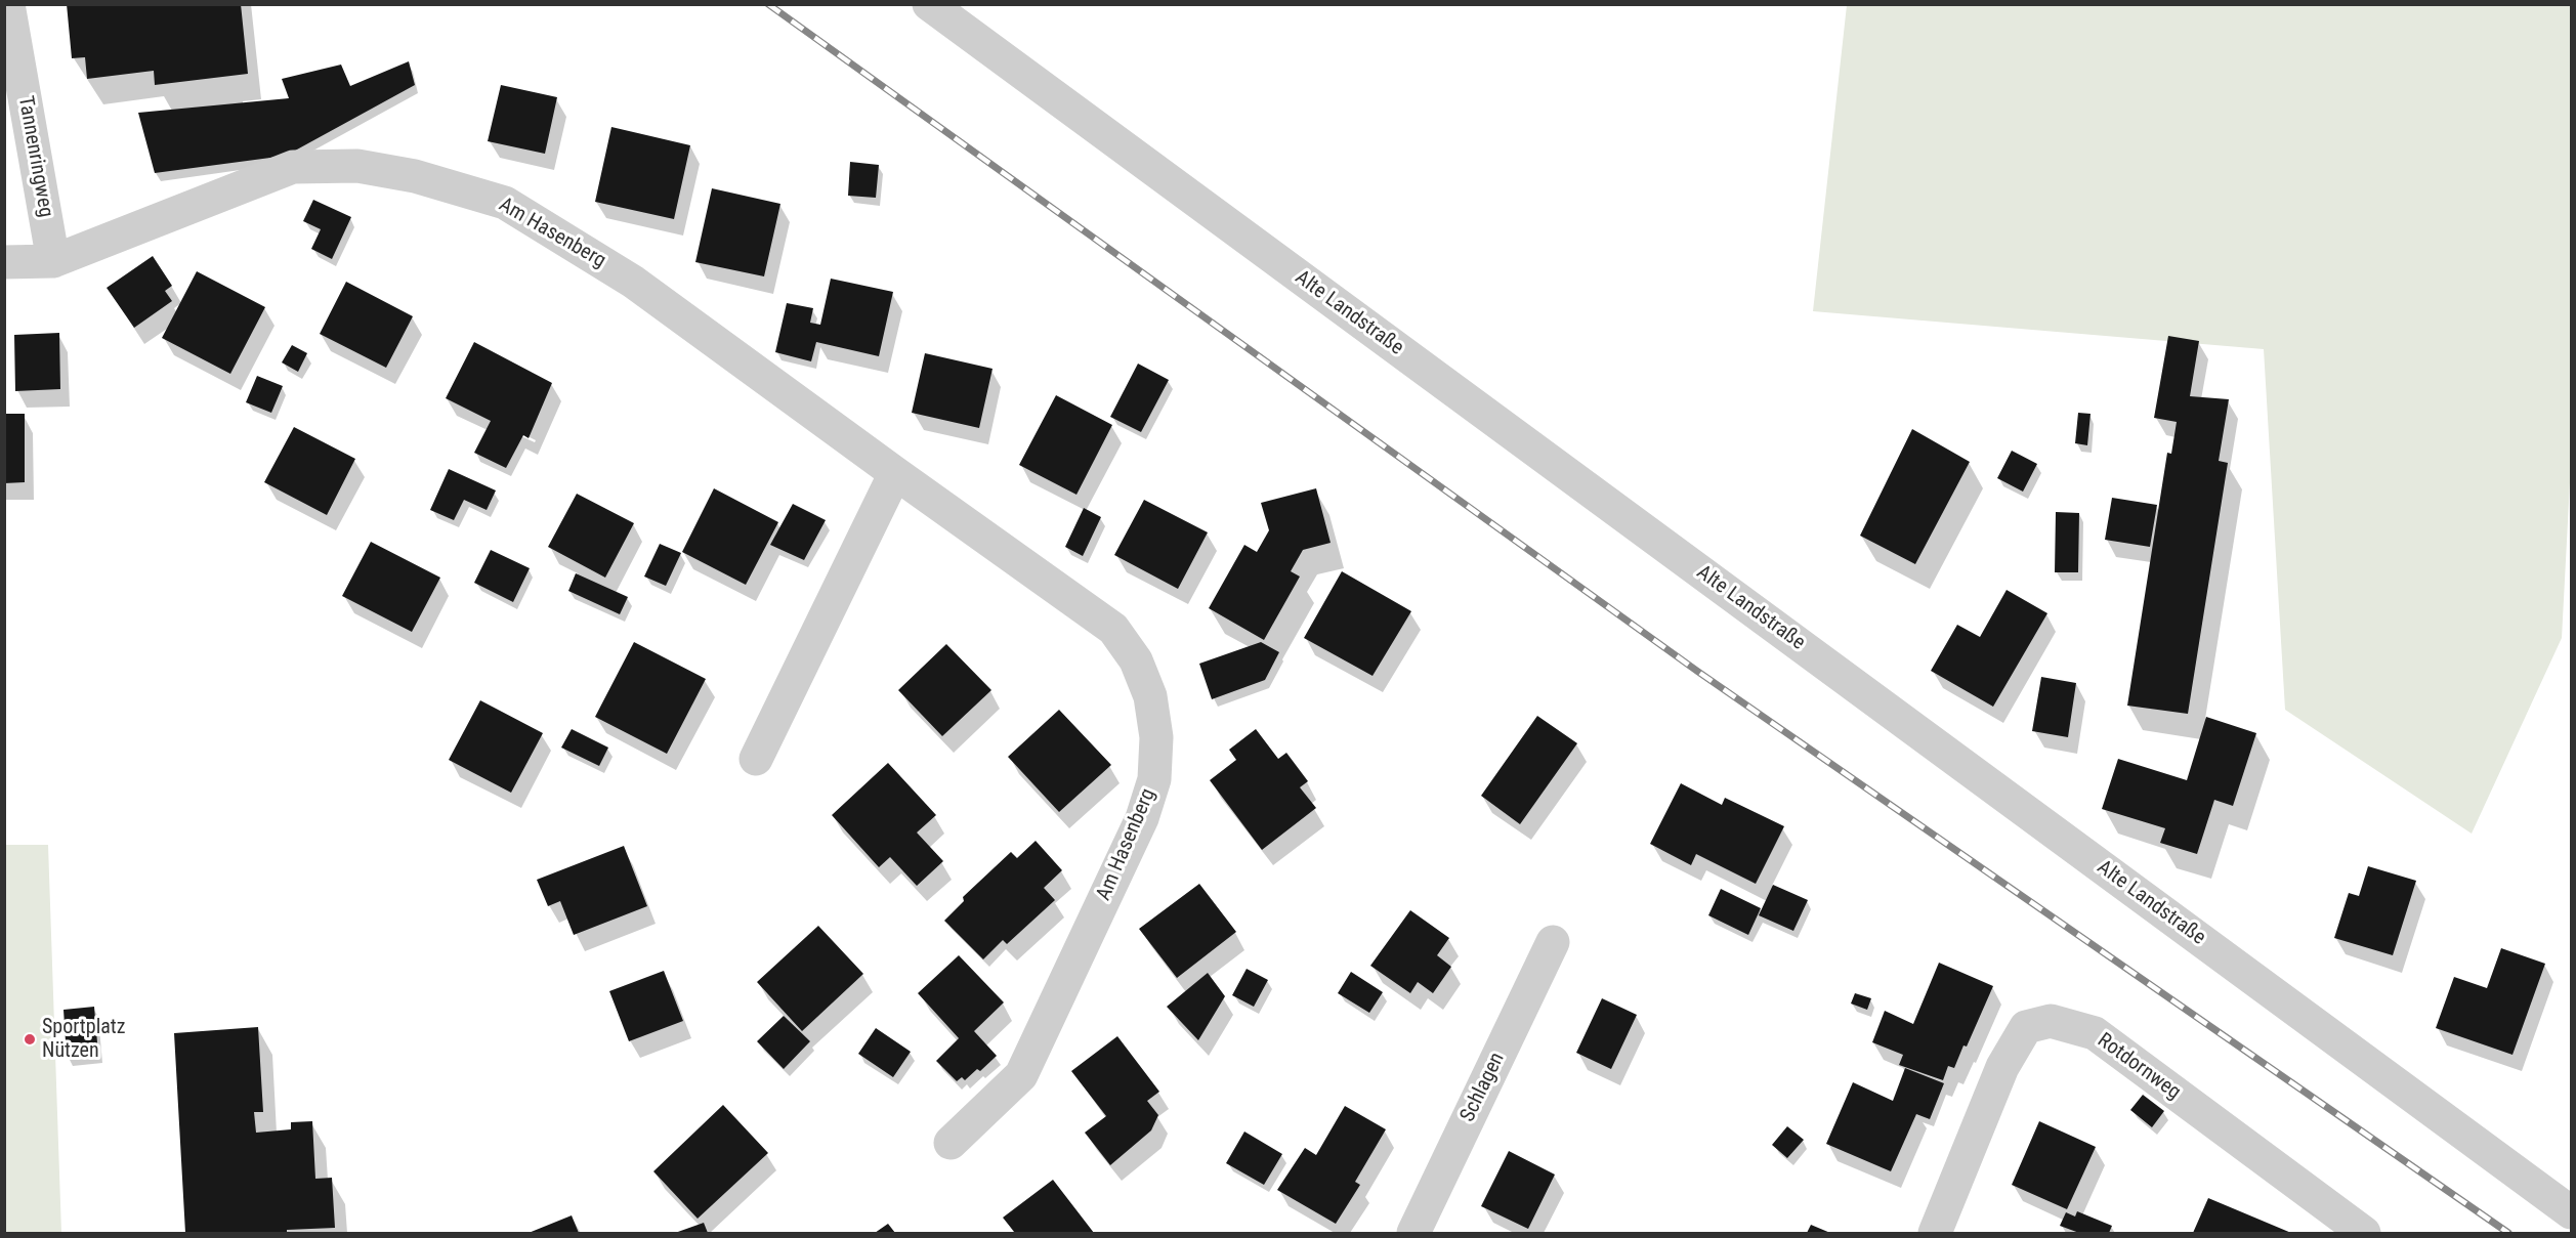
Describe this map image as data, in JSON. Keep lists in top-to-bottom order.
{
  "streets": {
    "street": [
      "Tannenringweg",
      "Am Hasenberg",
      "Alte Landstraße",
      "Rotdornweg",
      "Schlagen"
    ]
  },
  "crossings": [
    ["Tannenringweg", "Am Hasenberg"]
  ],
  "places": ["Sportplatz Nützen"]
}
